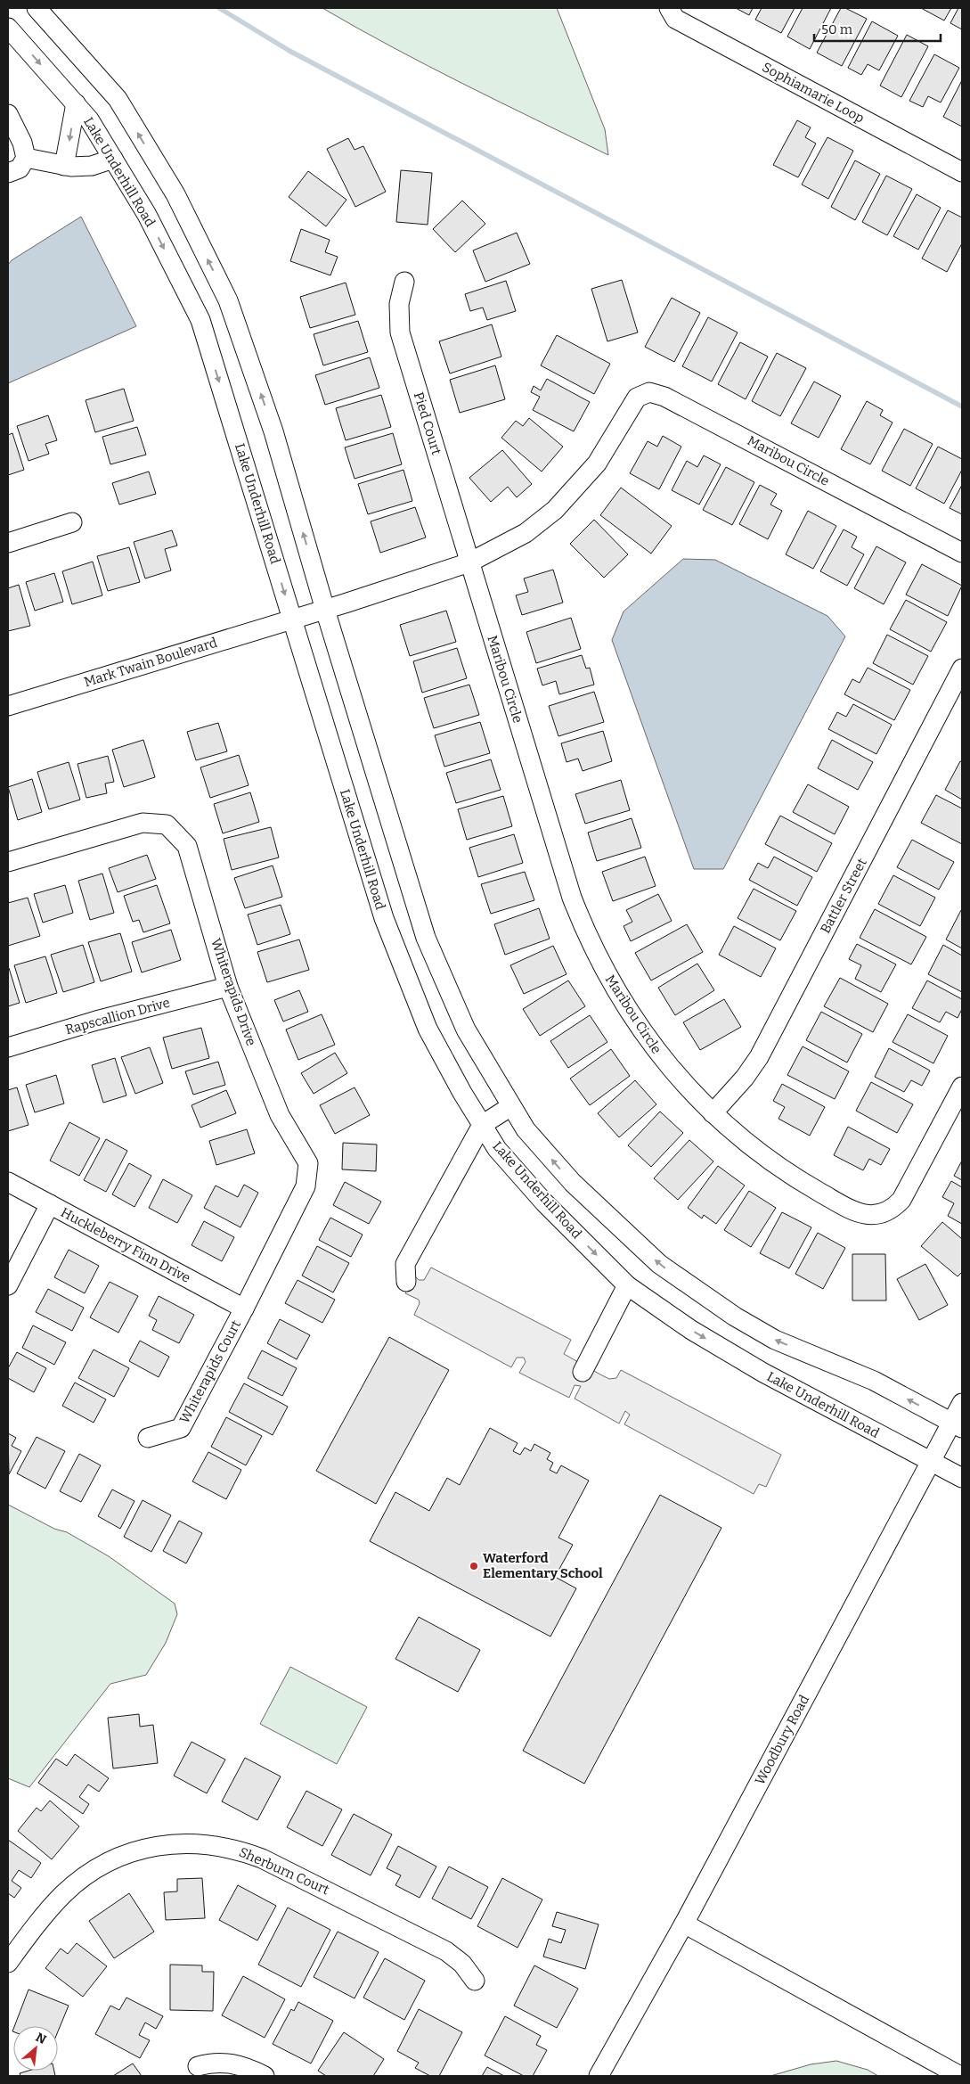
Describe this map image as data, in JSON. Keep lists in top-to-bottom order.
{
  "streets": {
    "street": [
      "Sophiamarie Loop",
      "Lake Underhill Road",
      "Pied Court",
      "Maribou Circle",
      "Mark Twain Boulevard",
      "Battler Street",
      "Whiterapids Drive",
      "Rapscallion Drive",
      "Huckleberry Finn Drive",
      "Whiterapids Court",
      "Woodbury Road",
      "Sherburn Court"
    ]
  },
  "crossings": [
    ["Lake Underhill Road", "Maribou Circle"],
    ["Lake Underhill Road", "Mark Twain Boulevard"],
    ["Lake Underhill Road", "Woodbury Road"],
    ["Pied Court", "Maribou Circle"],
    ["Maribou Circle", "Mark Twain Boulevard"],
    ["Maribou Circle", "Battler Street"],
    ["Whiterapids Drive", "Rapscallion Drive"],
    ["Whiterapids Drive", "Huckleberry Finn Drive"],
    ["Whiterapids Drive", "Whiterapids Court"],
    ["Huckleberry Finn Drive", "Whiterapids Court"]
  ],
  "places": ["Waterford Elementary School"],
  "scale_bar": "50 m",
  "north": "top right"
}
